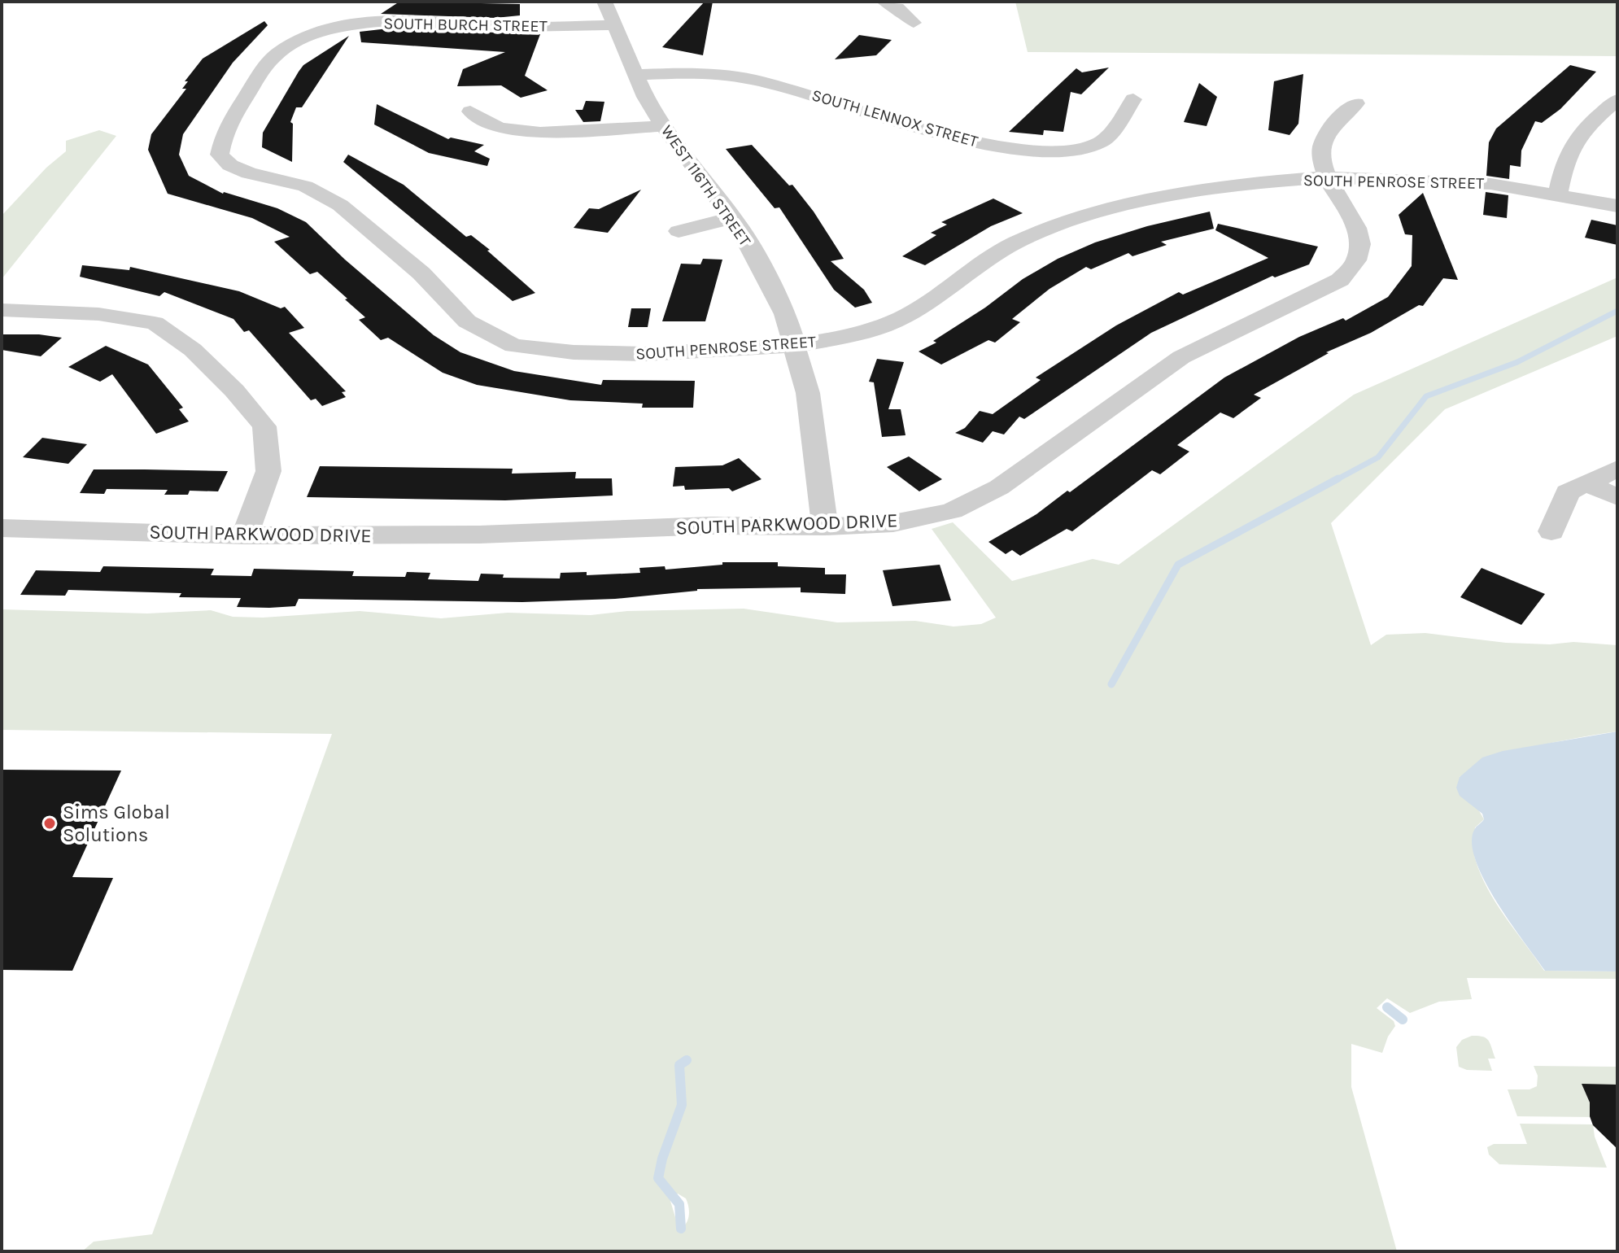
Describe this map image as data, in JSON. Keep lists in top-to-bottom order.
{
  "streets": {
    "street": [
      "SOUTH BURCH STREET",
      "SOUTH LENNOX STREET",
      "SOUTH PENROSE STREET",
      "WEST 116TH STREET",
      "SOUTH PARKWOOD DRIVE"
    ]
  },
  "crossings": [
    ["SOUTH BURCH STREET", "SOUTH PENROSE STREET"],
    ["SOUTH BURCH STREET", "WEST 116TH STREET"],
    ["SOUTH LENNOX STREET", "WEST 116TH STREET"],
    ["SOUTH PENROSE STREET", "WEST 116TH STREET"],
    ["SOUTH PENROSE STREET", "SOUTH PARKWOOD DRIVE"],
    ["WEST 116TH STREET", "SOUTH PARKWOOD DRIVE"]
  ],
  "places": ["Sims Global Solutions"]
}
